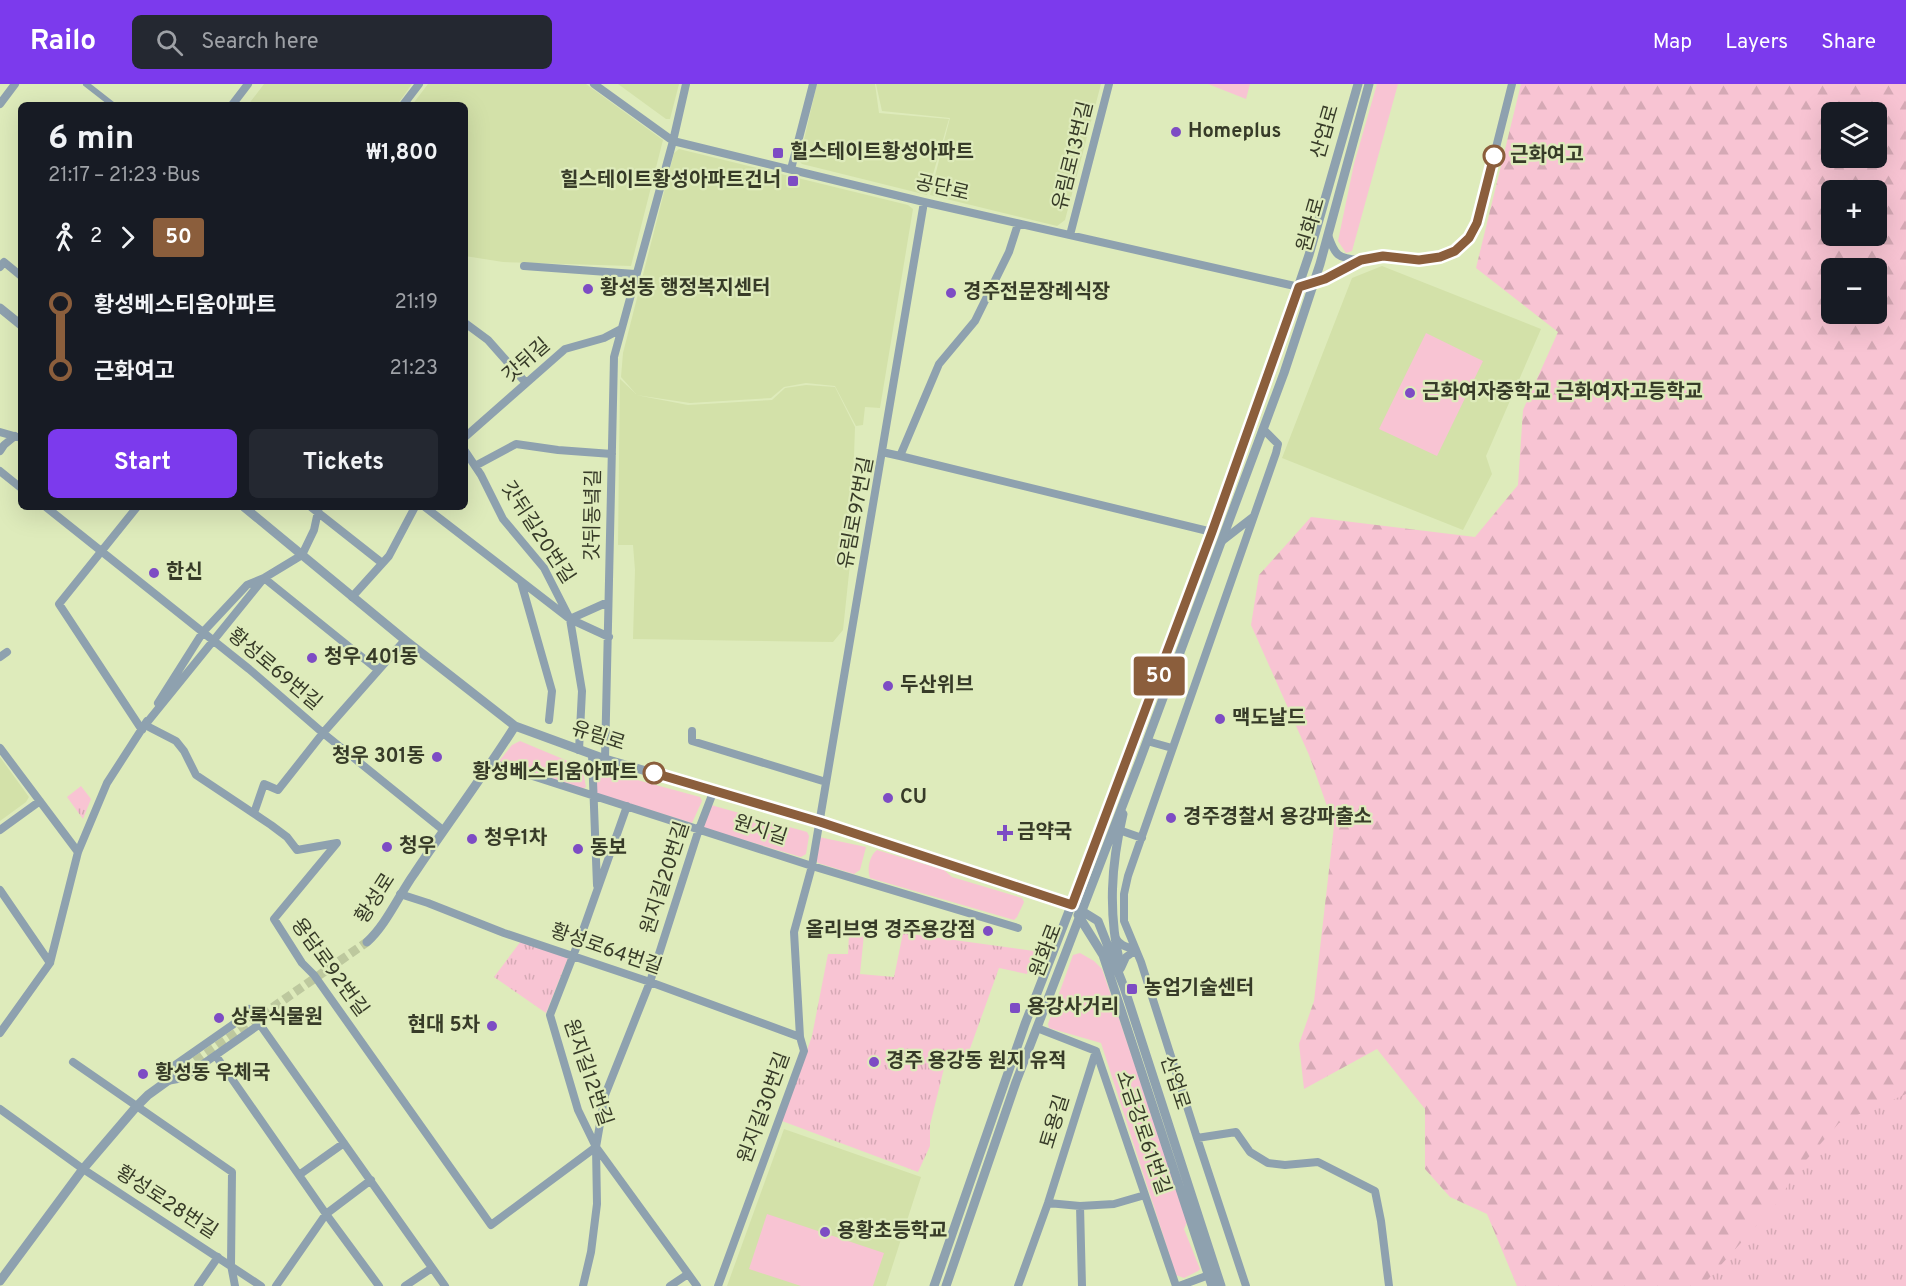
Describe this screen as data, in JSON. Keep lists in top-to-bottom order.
{
  "streets": {
    "street": [
      "산업로",
      "유림로13번길",
      "공단로",
      "원화로",
      "갓뒤길",
      "유림로97번길",
      "갓뒤동녘길",
      "갓뒤길20번길",
      "황성로69번길",
      "유림로",
      "원지길",
      "원지길20번길",
      "황성로",
      "황성로64번길",
      "용담로92번길",
      "원지길12번길",
      "원지길30번길",
      "토용길",
      "소금강로61번길",
      "황성로28번길"
    ]
  },
  "crossings": [
    ["산업로", "공단로"],
    ["산업로", "원화로"],
    ["산업로", "유림로"],
    ["유림로13번길", "공단로"],
    ["공단로", "유림로97번길"],
    ["공단로", "갓뒤동녘길"],
    ["원화로", "유림로"],
    ["원화로", "소금강로61번길"],
    ["갓뒤길", "갓뒤동녘길"],
    ["유림로97번길", "유림로"],
    ["유림로97번길", "원지길30번길"],
    ["갓뒤동녘길", "갓뒤길20번길"],
    ["갓뒤동녘길", "유림로"],
    ["갓뒤길20번길", "유림로"],
    ["황성로69번길", "황성로"],
    ["황성로69번길", "용담로92번길"],
    ["유림로", "원지길20번길"],
    ["유림로", "황성로"],
    ["유림로", "원지길30번길"],
    ["원지길", "원지길20번길"],
    ["원지길", "황성로"],
    ["원지길", "원지길12번길"],
    ["원지길", "원지길30번길"],
    ["원지길20번길", "황성로64번길"],
    ["원지길20번길", "원지길12번길"],
    ["황성로", "황성로64번길"],
    ["황성로64번길", "원지길12번길"],
    ["황성로64번길", "원지길30번길"],
    ["용담로92번길", "원지길12번길"],
    ["토용길", "소금강로61번길"]
  ],
  "places": {
    "other": [
      "Homeplus",
      "근화여고",
      "황성동 행정복지센터",
      "경주전문장례식장",
      "근화여자중학교 근화여자고등학교",
      "한신",
      "청우 401동",
      "두산위브",
      "맥도날드",
      "청우 301동",
      "황성베스티움아파트",
      "CU",
      "경주경찰서 용강파출소",
      "청우1차",
      "청우",
      "동보",
      "올리브영 경주용강점",
      "상록식물원",
      "현대 5차",
      "경주 용강동 원지 유적",
      "황성동 우체국",
      "용황초등학교"
    ],
    "transit": [
      "힐스테이트황성아파트",
      "힐스테이트황성아파트건너",
      "농업기술센터",
      "용강사거리"
    ],
    "health": ["금약국"]
  },
  "lines": ["bus line 50"],
  "page": {
    "header": "Railo",
    "search": "Search here",
    "nav": ["Map", "Layers", "Share"],
    "on_map": "50",
    "map_buttons": ["+", "−"],
    "heading": ["6 min", "21:17 – 21:23 · Bus", "₩1,800"],
    "legs": ["2", "50"],
    "list": [
      {
        "name": "황성베스티움아파트",
        "value": "21:19"
      },
      {
        "name": "근화여고",
        "value": "21:23"
      }
    ],
    "buttons": ["Start", "Tickets"]
  }
}
